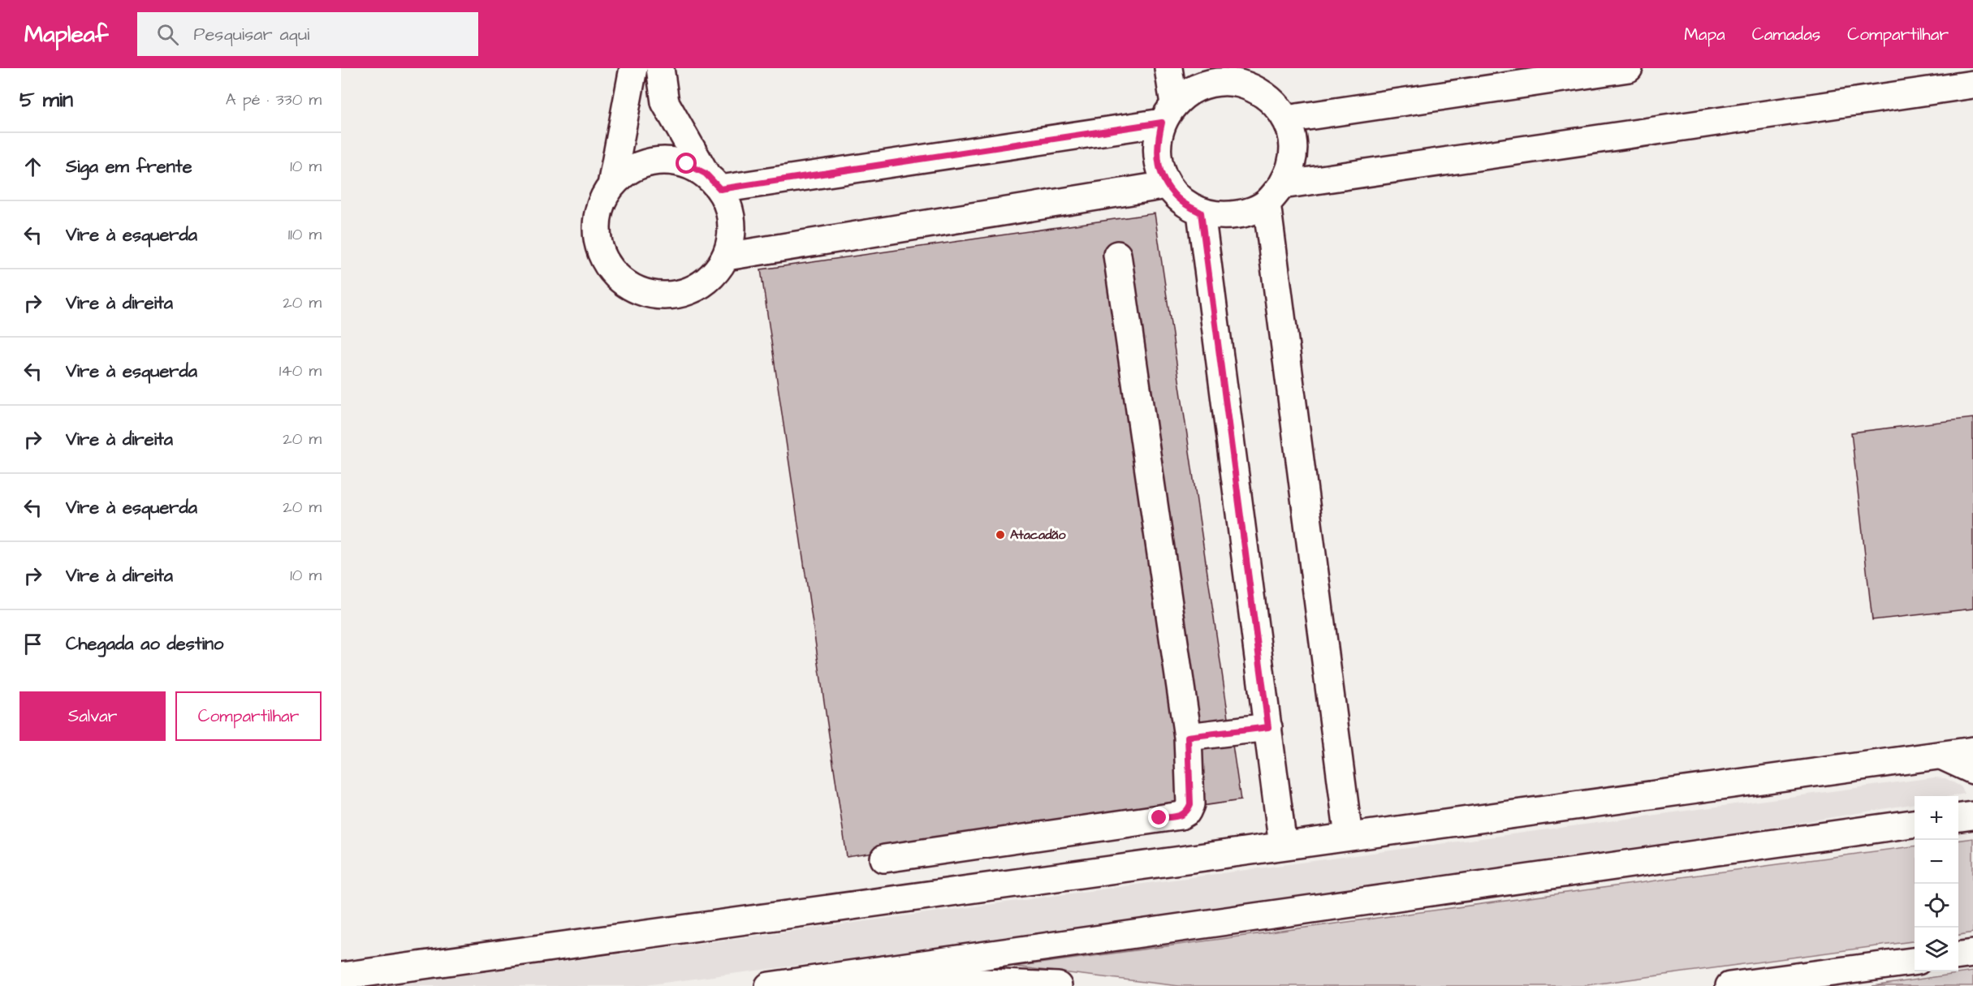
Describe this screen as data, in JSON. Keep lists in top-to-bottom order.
{
  "places": ["Atacadão"],
  "page": {
    "header": "Mapleaf",
    "search": "Pesquisar aqui",
    "nav": ["Mapa", "Camadas", "Compartilhar"],
    "heading": ["5 min", "A pé · 330 m"],
    "list": [
      ["Siga em frente", "10 m"],
      ["Vire à esquerda", "110 m"],
      ["Vire à direita", "20 m"],
      ["Vire à esquerda", "140 m"],
      ["Vire à direita", "20 m"],
      ["Vire à esquerda", "20 m"],
      ["Vire à direita", "10 m"],
      "Chegada ao destino"
    ],
    "buttons": ["Salvar", "Compartilhar"],
    "map_buttons": ["+", "−"]
  }
}
